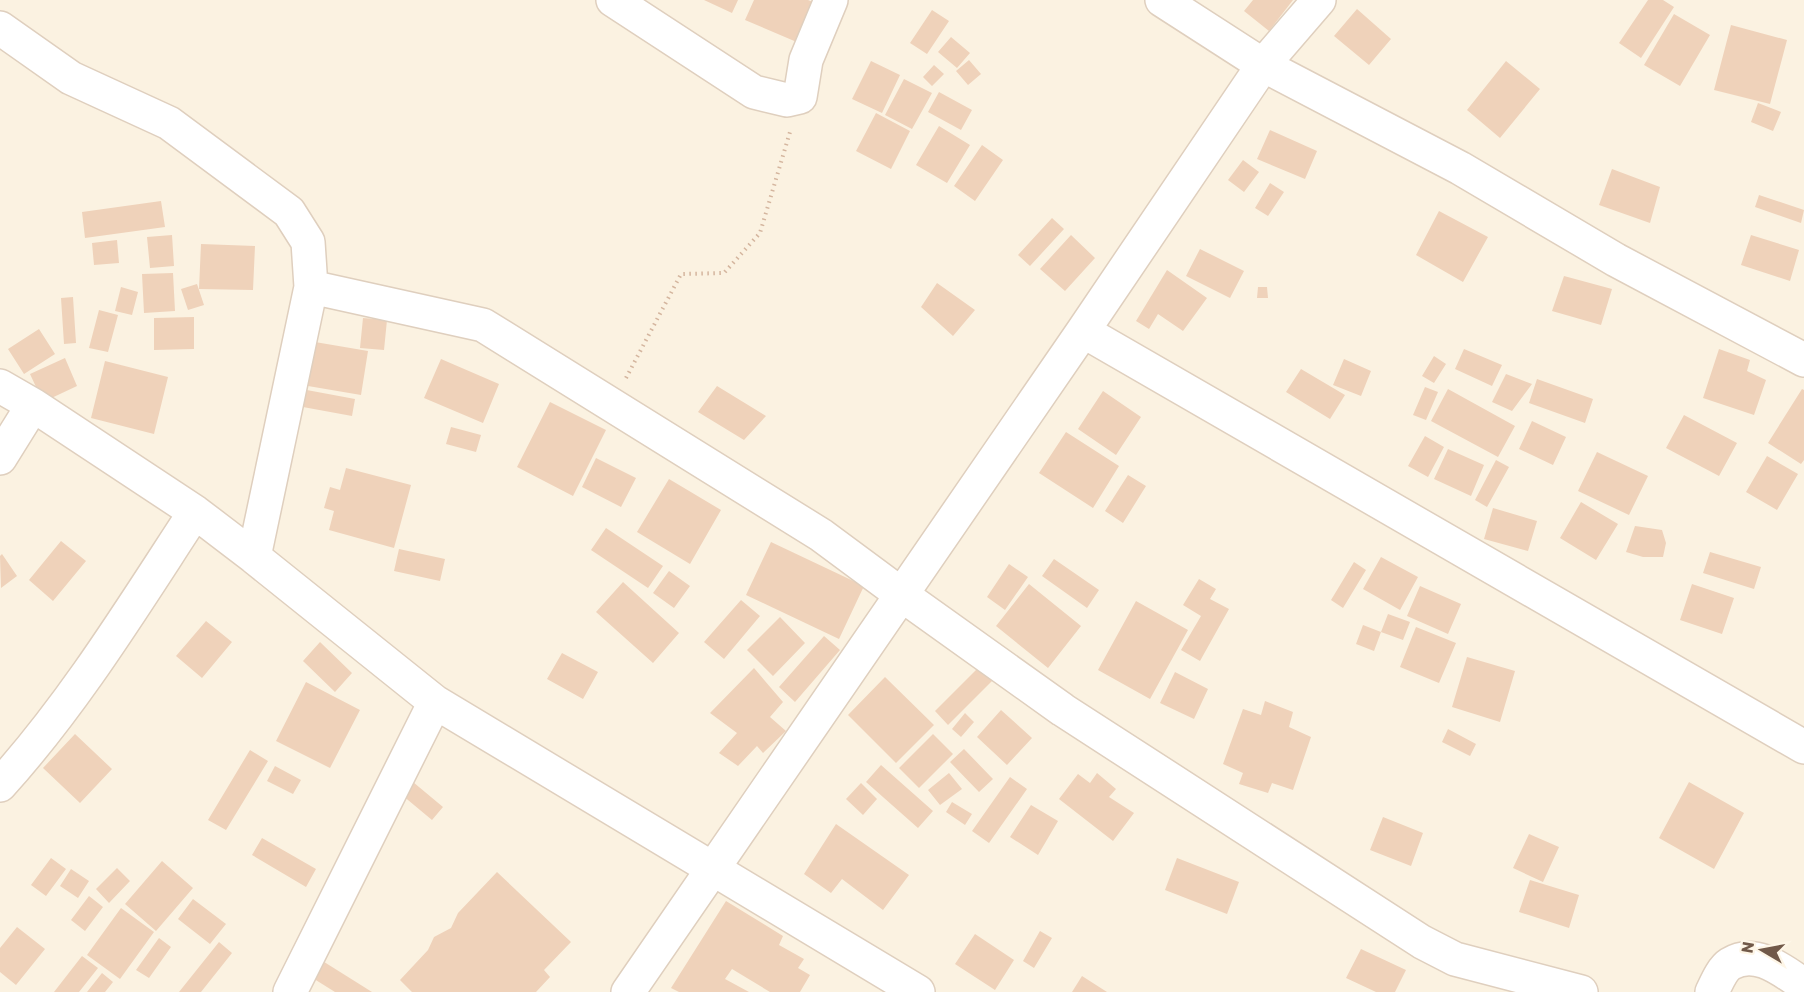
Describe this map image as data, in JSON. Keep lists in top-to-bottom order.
{
  "north": "left"
}
